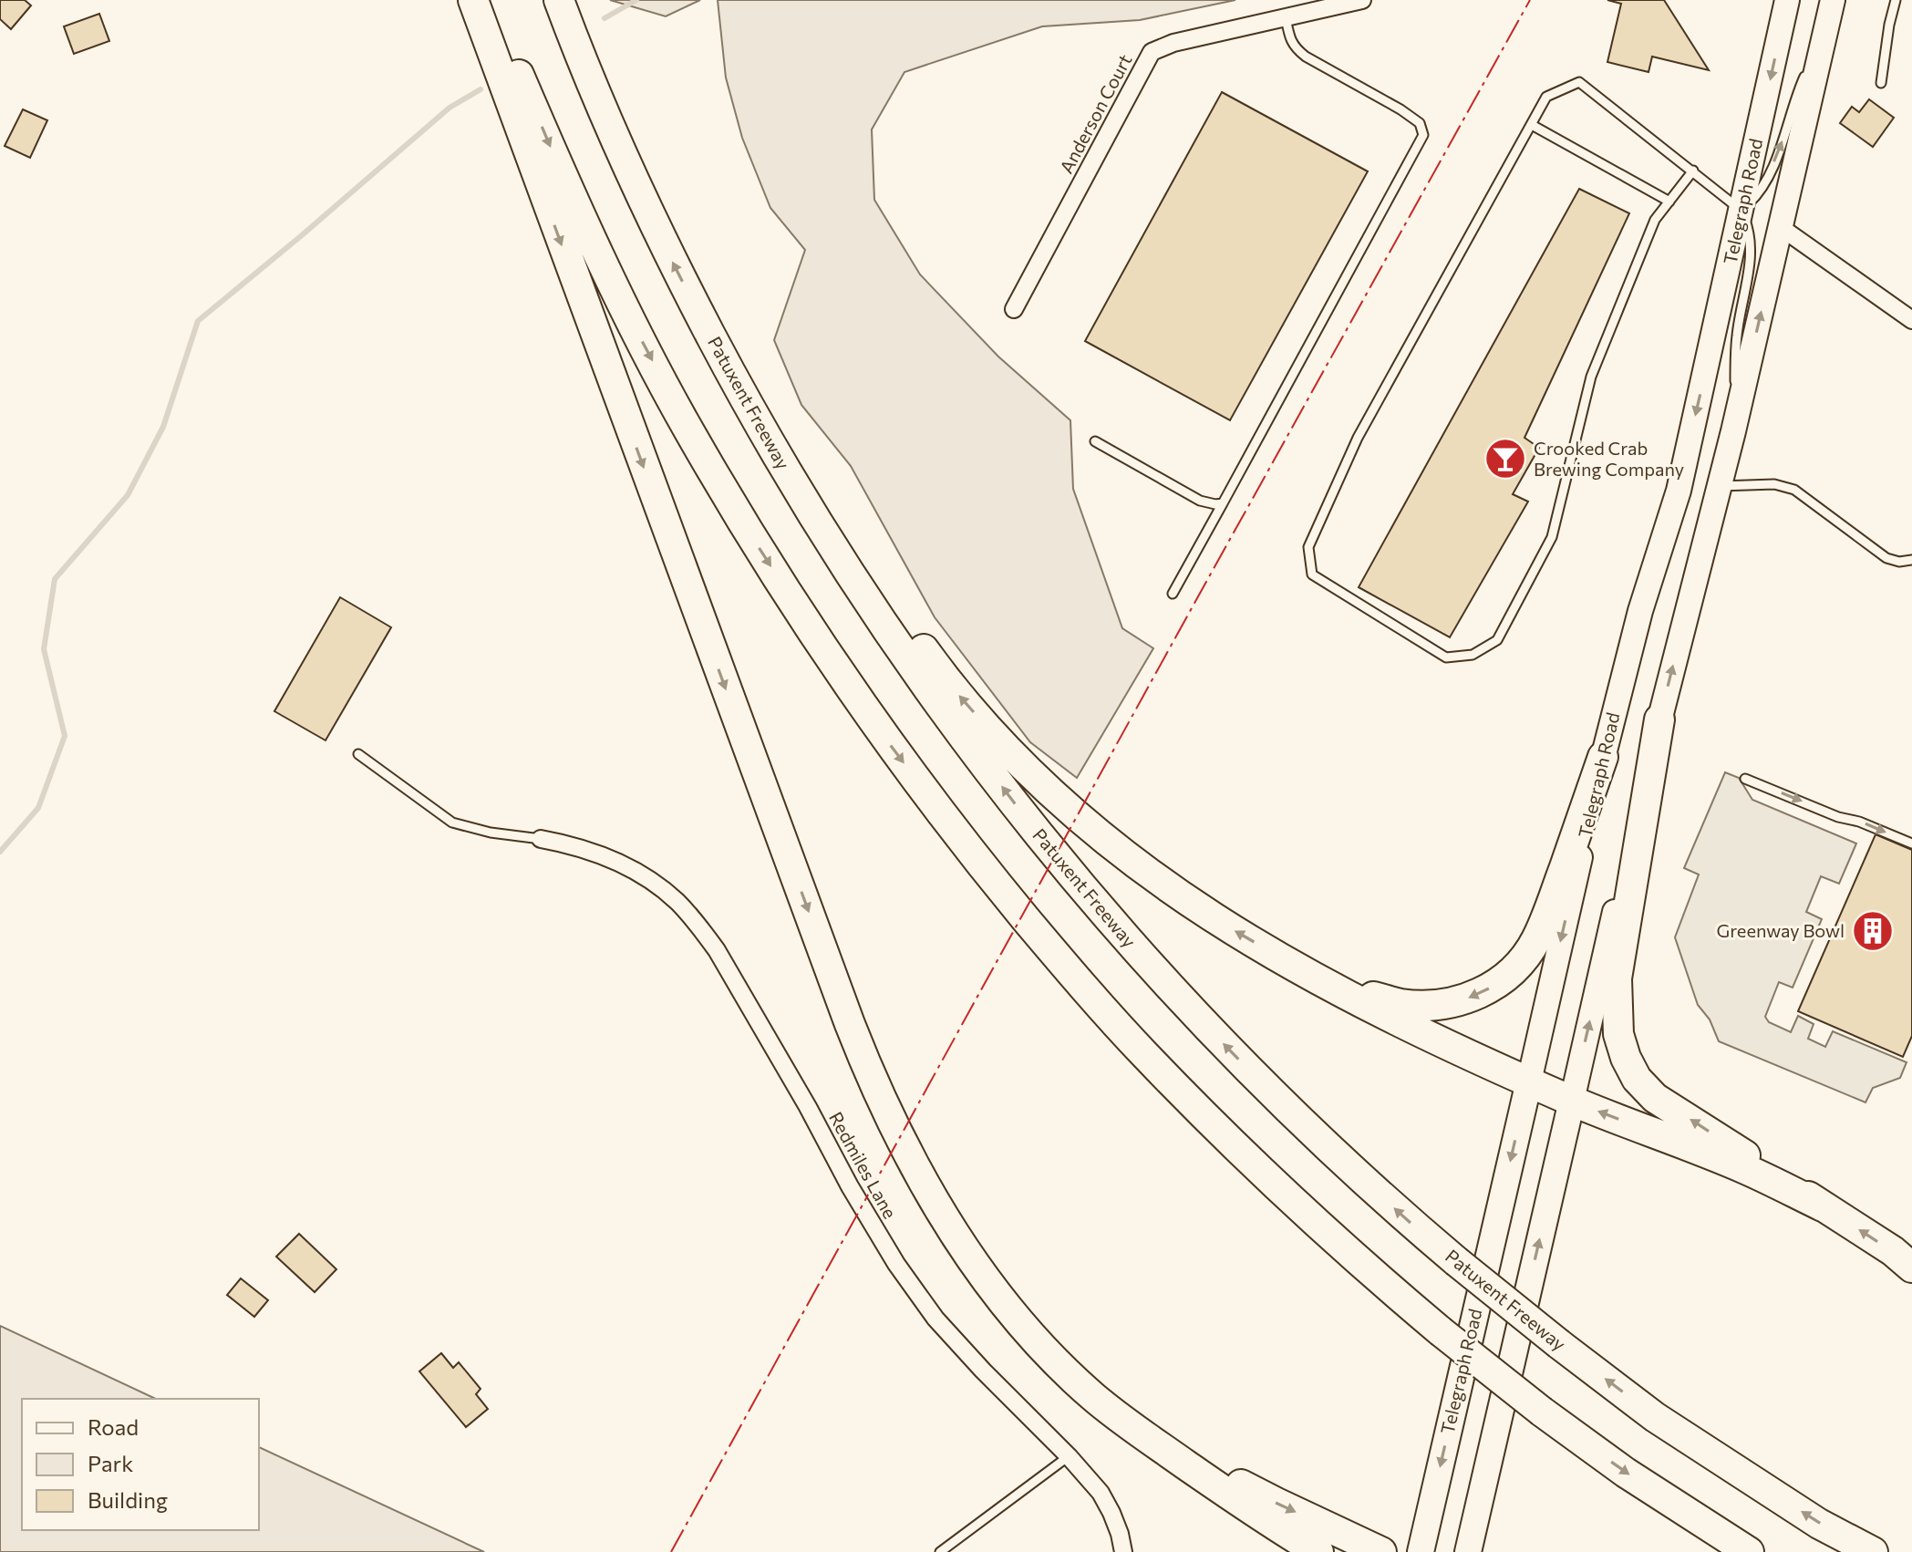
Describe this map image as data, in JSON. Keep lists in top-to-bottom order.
{
  "streets": {
    "highway": ["Patuxent Freeway"],
    "main road": ["Telegraph Road"],
    "street": ["Anderson Court", "Redmiles Lane"]
  },
  "places": {
    "bar": ["Crooked Crab Brewing Company"],
    "building": ["Greenway Bowl"]
  },
  "legend": ["Road", "Park", "Building"]
}
